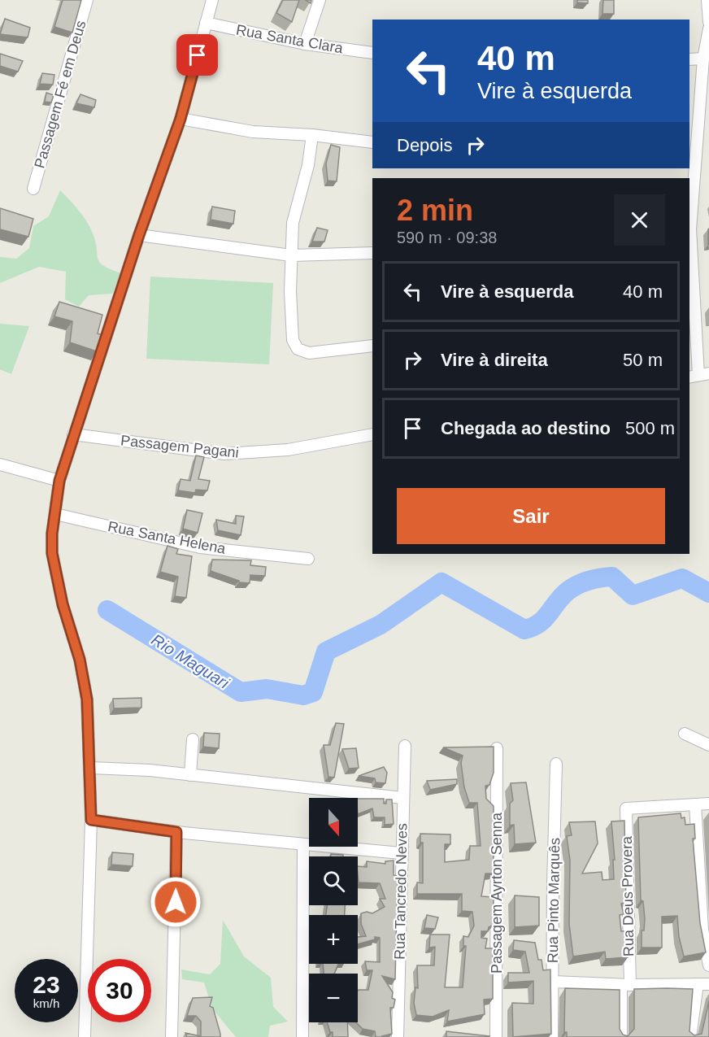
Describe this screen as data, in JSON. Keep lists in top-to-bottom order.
{
  "streets": {
    "street": [
      "Rua Santa Clara",
      "Passagem Fé em Deus",
      "Passagem Pagani",
      "Rua Santa Helena",
      "Rua Tancredo Neves",
      "Passagem Ayrton Senna",
      "Rua Deus Provera",
      "Rua Pinto Marquês"
    ]
  },
  "water": ["Rio Maguari"],
  "north": "bottom",
  "page": {
    "turn": ["40 m", "Vire à esquerda"],
    "then": "Depois",
    "heading": ["2 min", "590 m · 09:38"],
    "list": [
      {
        "name": "Vire à esquerda",
        "value": "40 m"
      },
      {
        "name": "Vire à direita",
        "value": "50 m"
      },
      {
        "name": "Chegada ao destino",
        "value": "500 m"
      }
    ],
    "buttons": "Sair",
    "map_buttons": ["+", "−"],
    "speed": "23 km/h",
    "limit": "30"
  }
}
